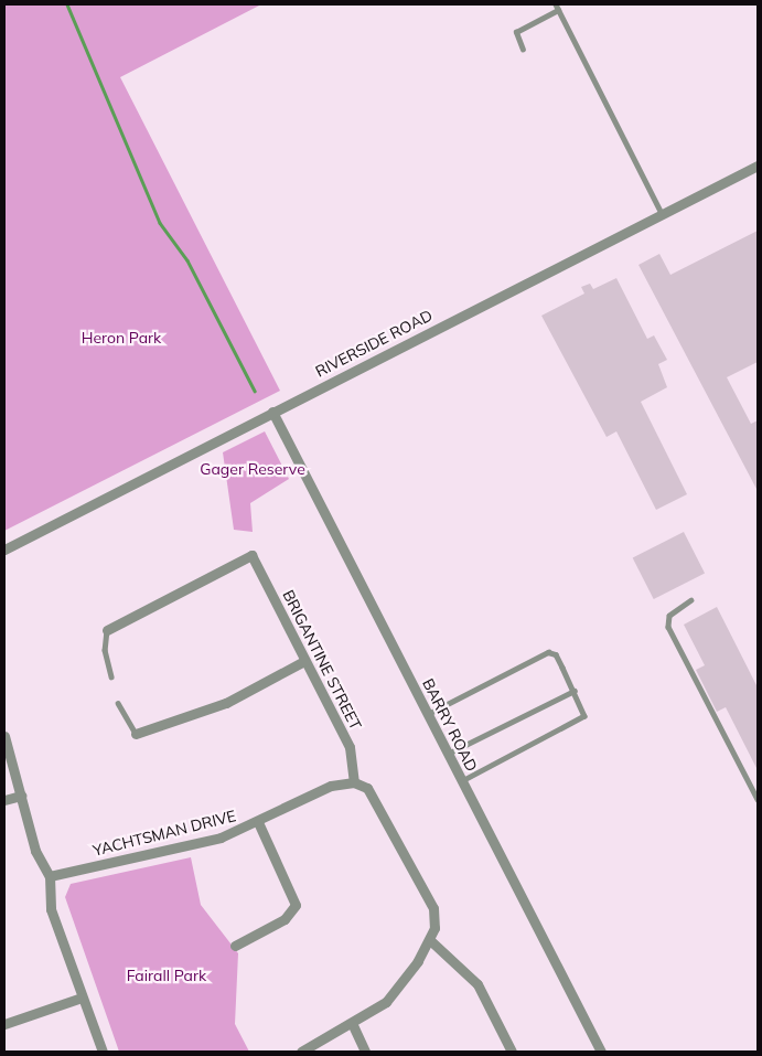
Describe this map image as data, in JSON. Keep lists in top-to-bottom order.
{
  "streets": {
    "street": [
      "RIVERSIDE ROAD",
      "BRIGANTINE STREET",
      "BARRY ROAD",
      "YACHTSMAN DRIVE"
    ]
  },
  "crossings": [
    ["RIVERSIDE ROAD", "BARRY ROAD"],
    ["BRIGANTINE STREET", "YACHTSMAN DRIVE"]
  ],
  "parks": ["Heron Park", "Gager Reserve", "Fairall Park"]
}
